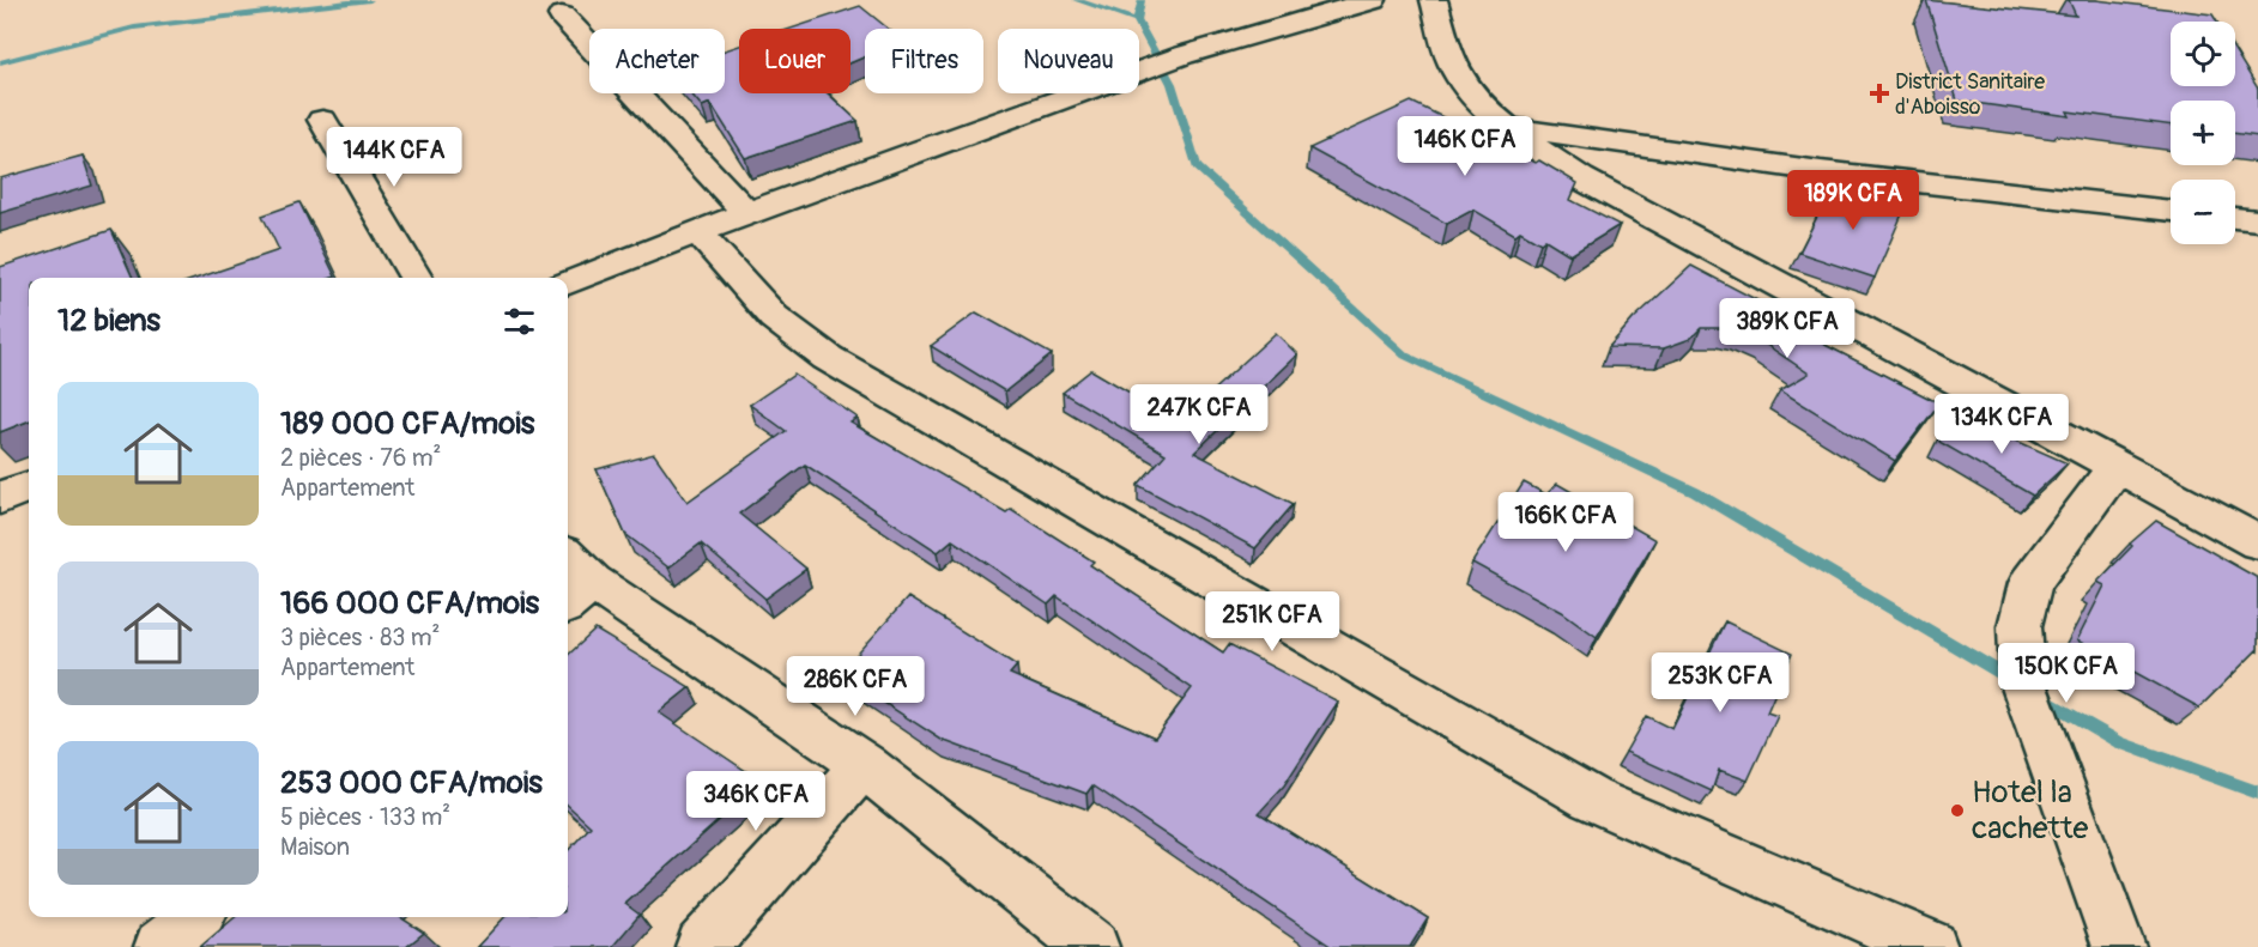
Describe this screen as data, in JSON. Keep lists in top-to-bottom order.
{
  "places": {
    "health": ["District Sanitaire d'Aboisso"],
    "other": ["Hotel la cachette"]
  },
  "page": {
    "map_buttons": ["+", "−"],
    "chip": [
      "Acheter",
      "Louer",
      "Filtres",
      "Nouveau"
    ],
    "price": [
      "146K CFA",
      "144K CFA",
      "189K CFA",
      "389K CFA",
      "247K CFA",
      "134K CFA",
      "166K CFA",
      "251K CFA",
      "150K CFA",
      "253K CFA",
      "286K CFA",
      "346K CFA"
    ],
    "heading": "12 biens",
    "list": [
      {
        "name": "189 000 CFA/mois",
        "note": "2 pièces · 76 m² · Appartement"
      },
      {
        "name": "166 000 CFA/mois",
        "note": "3 pièces · 83 m² · Appartement"
      },
      {
        "name": "253 000 CFA/mois",
        "note": "5 pièces · 133 m² · Maison"
      }
    ]
  }
}
